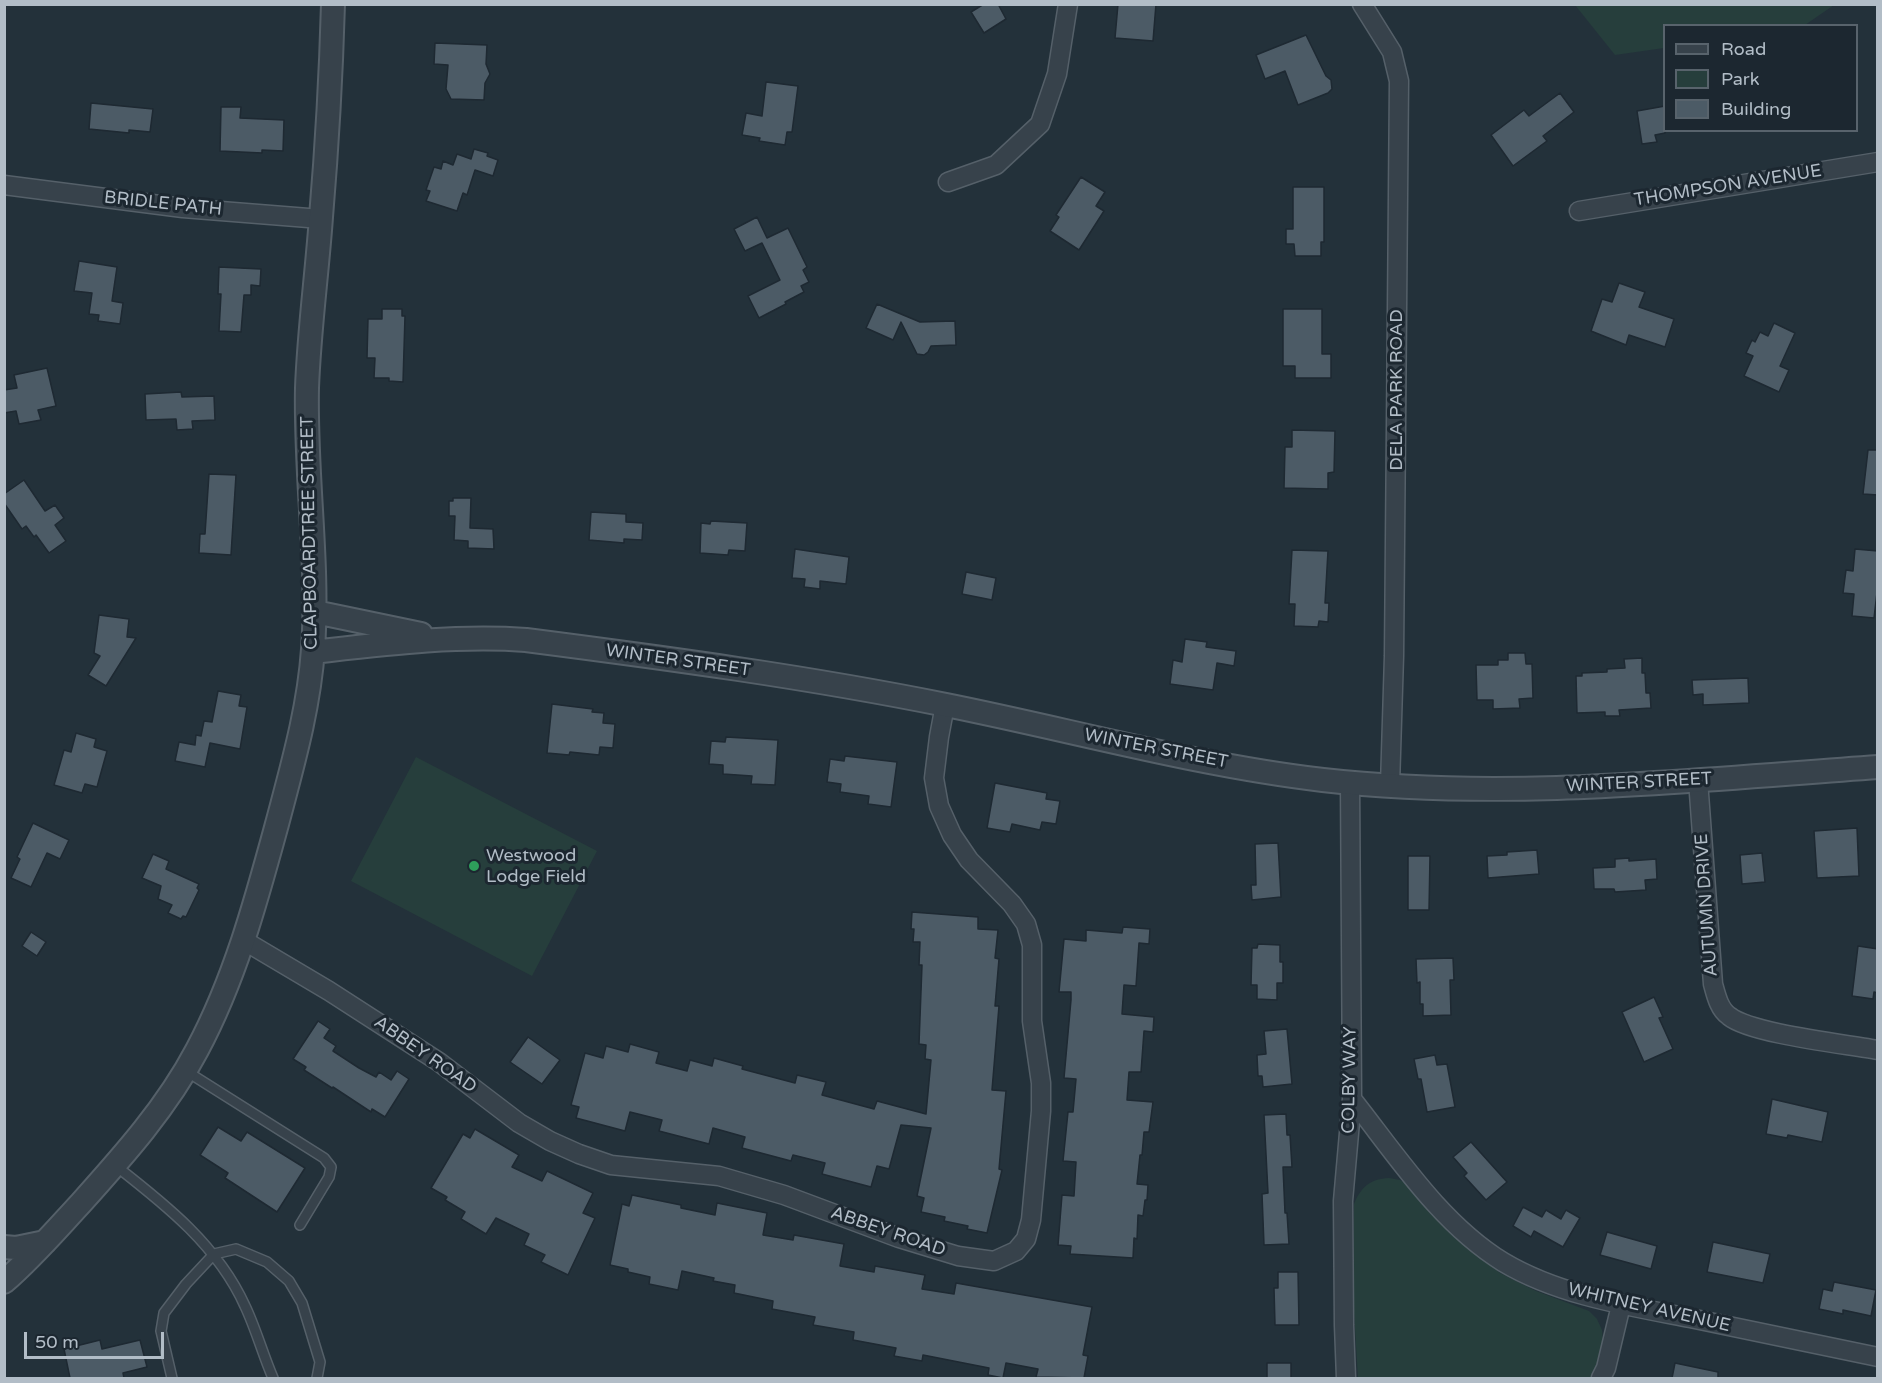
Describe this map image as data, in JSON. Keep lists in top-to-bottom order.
{
  "streets": {
    "street": [
      "THOMPSON AVENUE",
      "BRIDLE PATH",
      "DELA PARK ROAD",
      "CLAPBOARDTREE STREET",
      "WINTER STREET",
      "AUTUMN DRIVE",
      "ABBEY ROAD",
      "COLBY WAY",
      "WHITNEY AVENUE"
    ]
  },
  "crossings": [
    ["BRIDLE PATH", "CLAPBOARDTREE STREET"],
    ["DELA PARK ROAD", "WINTER STREET"],
    ["CLAPBOARDTREE STREET", "WINTER STREET"],
    ["CLAPBOARDTREE STREET", "ABBEY ROAD"],
    ["WINTER STREET", "AUTUMN DRIVE"],
    ["WINTER STREET", "ABBEY ROAD"],
    ["WINTER STREET", "COLBY WAY"],
    ["COLBY WAY", "WHITNEY AVENUE"]
  ],
  "places": ["Westwood Lodge Field"],
  "legend": ["Road", "Park", "Building"],
  "scale_bar": "50 m"
}
